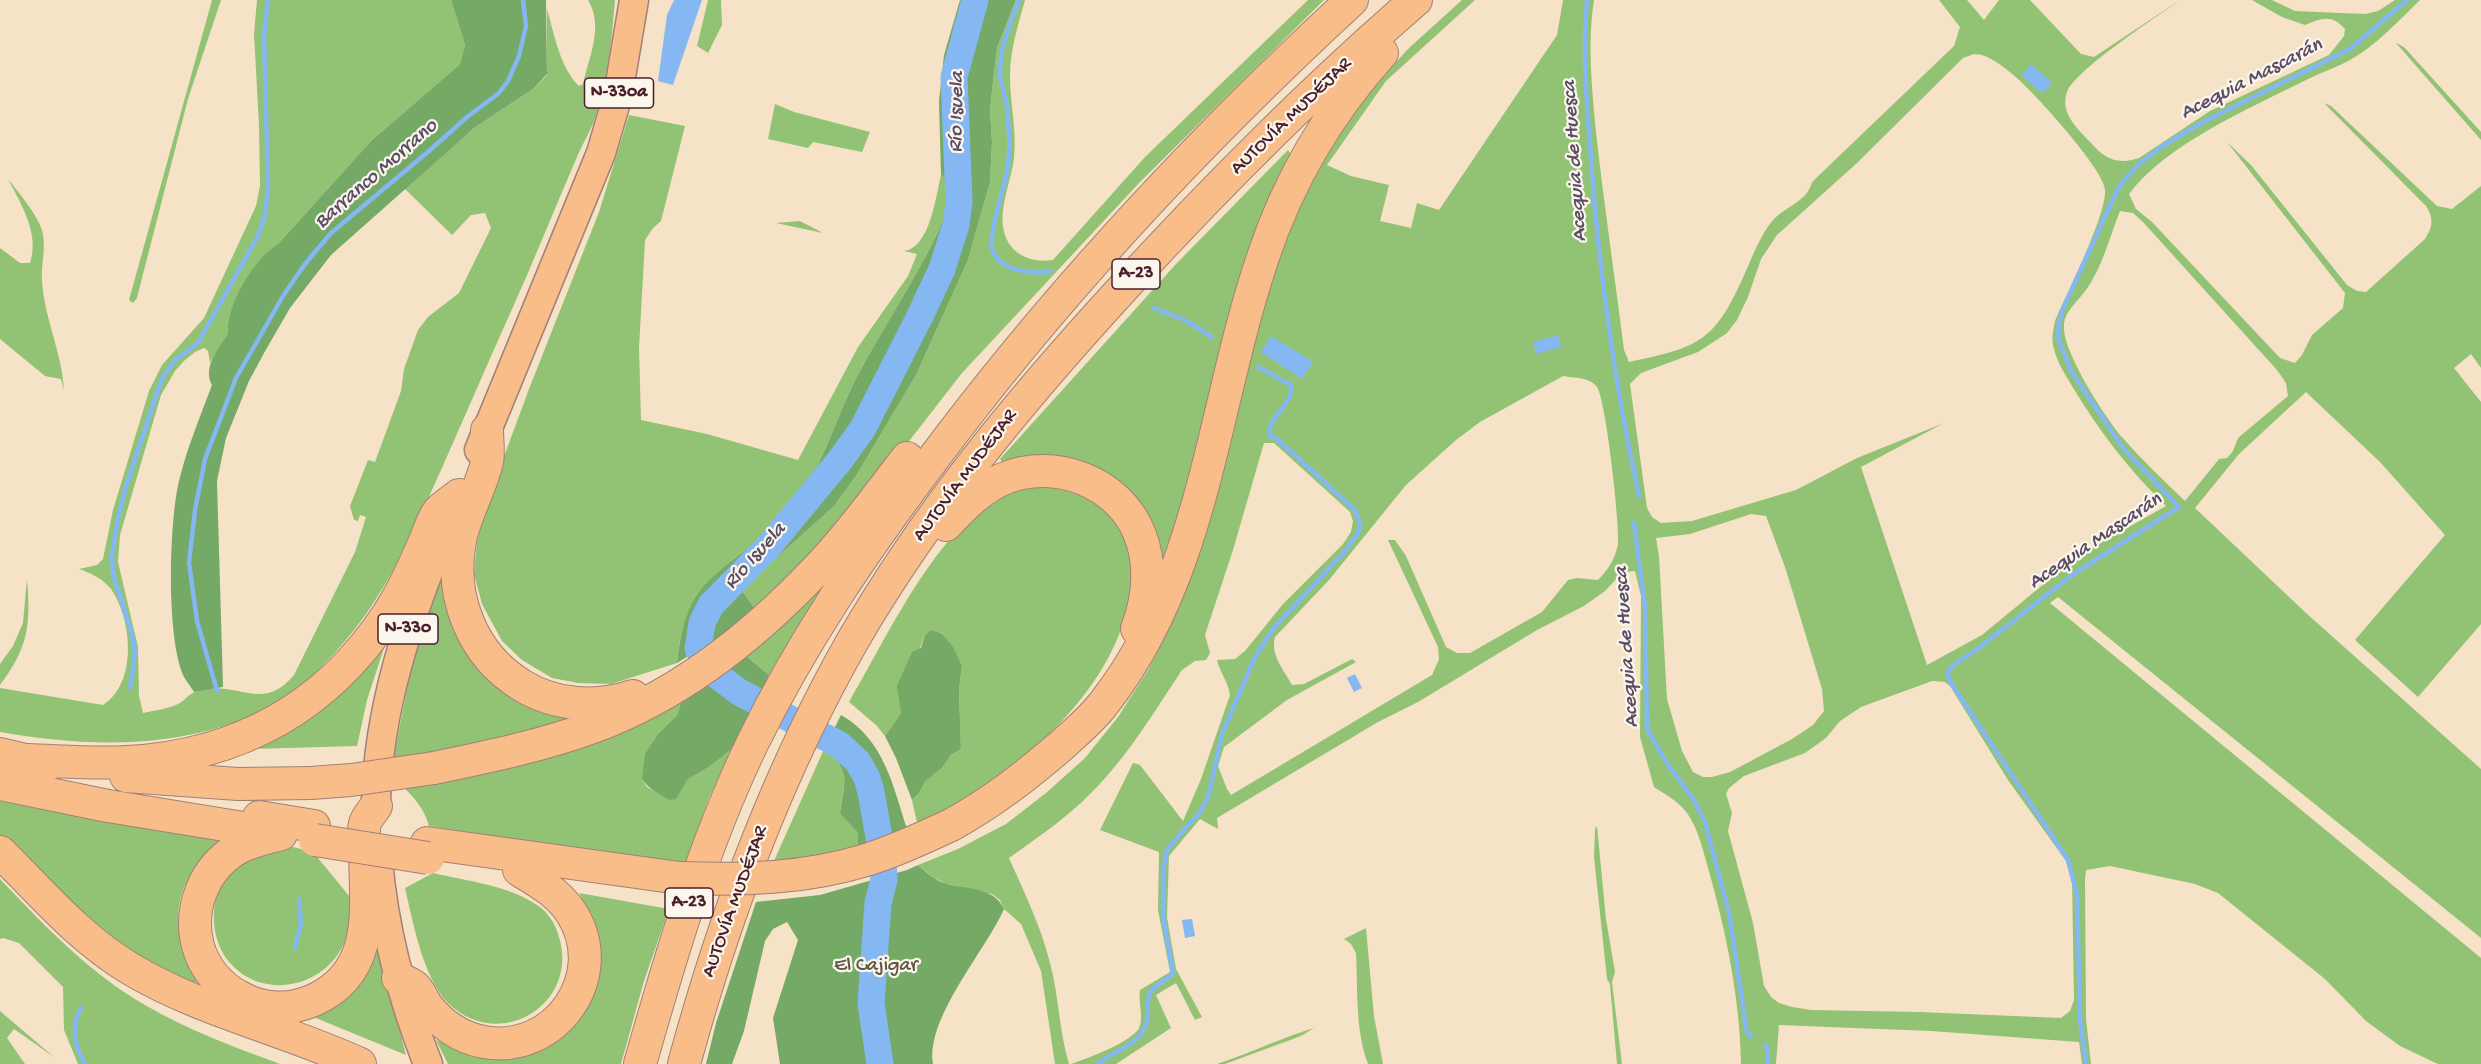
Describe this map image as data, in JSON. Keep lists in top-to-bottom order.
{
  "streets": {
    "highway": [
      "N-330a",
      "AUTOVÍA MUDÉJAR",
      "A-23",
      "N-330"
    ]
  },
  "crossings": [
    ["N-330a", "N-330"]
  ],
  "water": [
    "Acequia Mascarán",
    "Río Isuela",
    "Acequia de Huesca",
    "Barranco Morrano"
  ],
  "parks": ["El Cajigar"]
}
